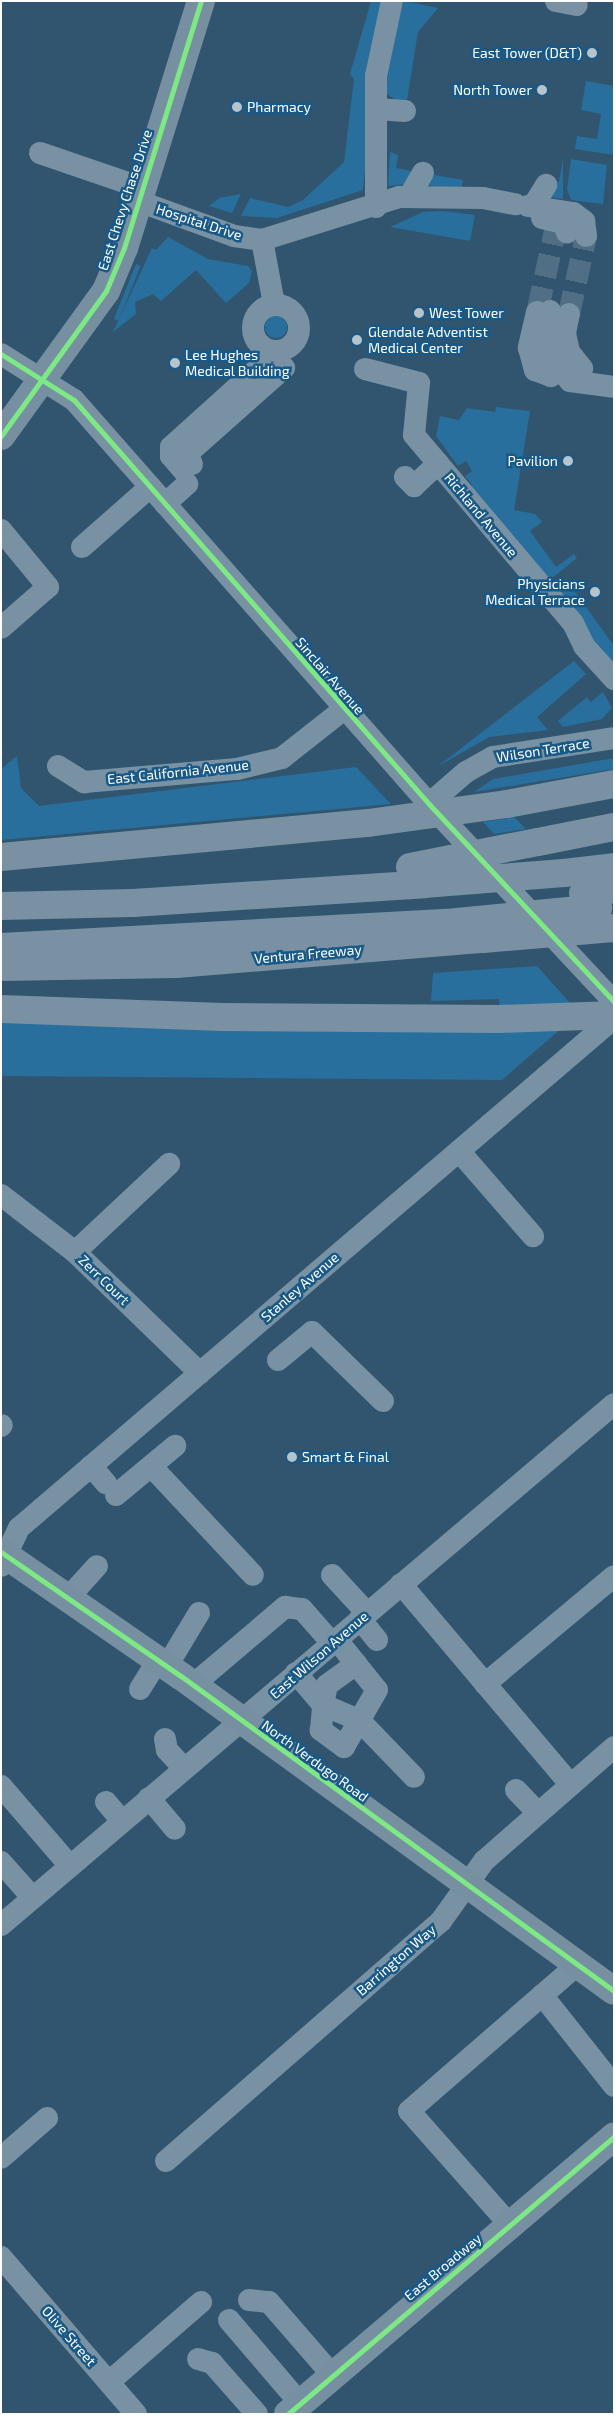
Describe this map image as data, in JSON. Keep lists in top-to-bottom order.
{
  "streets": {
    "highway": ["Ventura Freeway"],
    "main road": ["East Chevy Chase Drive", "North Verdugo Road", "East Broadway"],
    "street": [
      "Hospital Drive",
      "Richland Avenue",
      "Sinclair Avenue",
      "Wilson Terrace",
      "East California Avenue",
      "Zerr Court",
      "Stanley Avenue",
      "East Wilson Avenue",
      "Barrington Way",
      "Olive Street"
    ]
  },
  "crossings": [
    ["East Chevy Chase Drive", "Hospital Drive"],
    ["East Chevy Chase Drive", "Sinclair Avenue"],
    ["Sinclair Avenue", "Wilson Terrace"],
    ["Sinclair Avenue", "East California Avenue"],
    ["Zerr Court", "Stanley Avenue"],
    ["Stanley Avenue", "North Verdugo Road"],
    ["East Wilson Avenue", "North Verdugo Road"],
    ["North Verdugo Road", "Barrington Way"]
  ],
  "places": [
    "East Tower (D&T)",
    "North Tower",
    "Pharmacy",
    "West Tower",
    "Glendale Adventist Medical Center",
    "Lee Hughes Medical Building",
    "Pavilion",
    "Physicians Medical Terrace",
    "Smart & Final"
  ]
}
